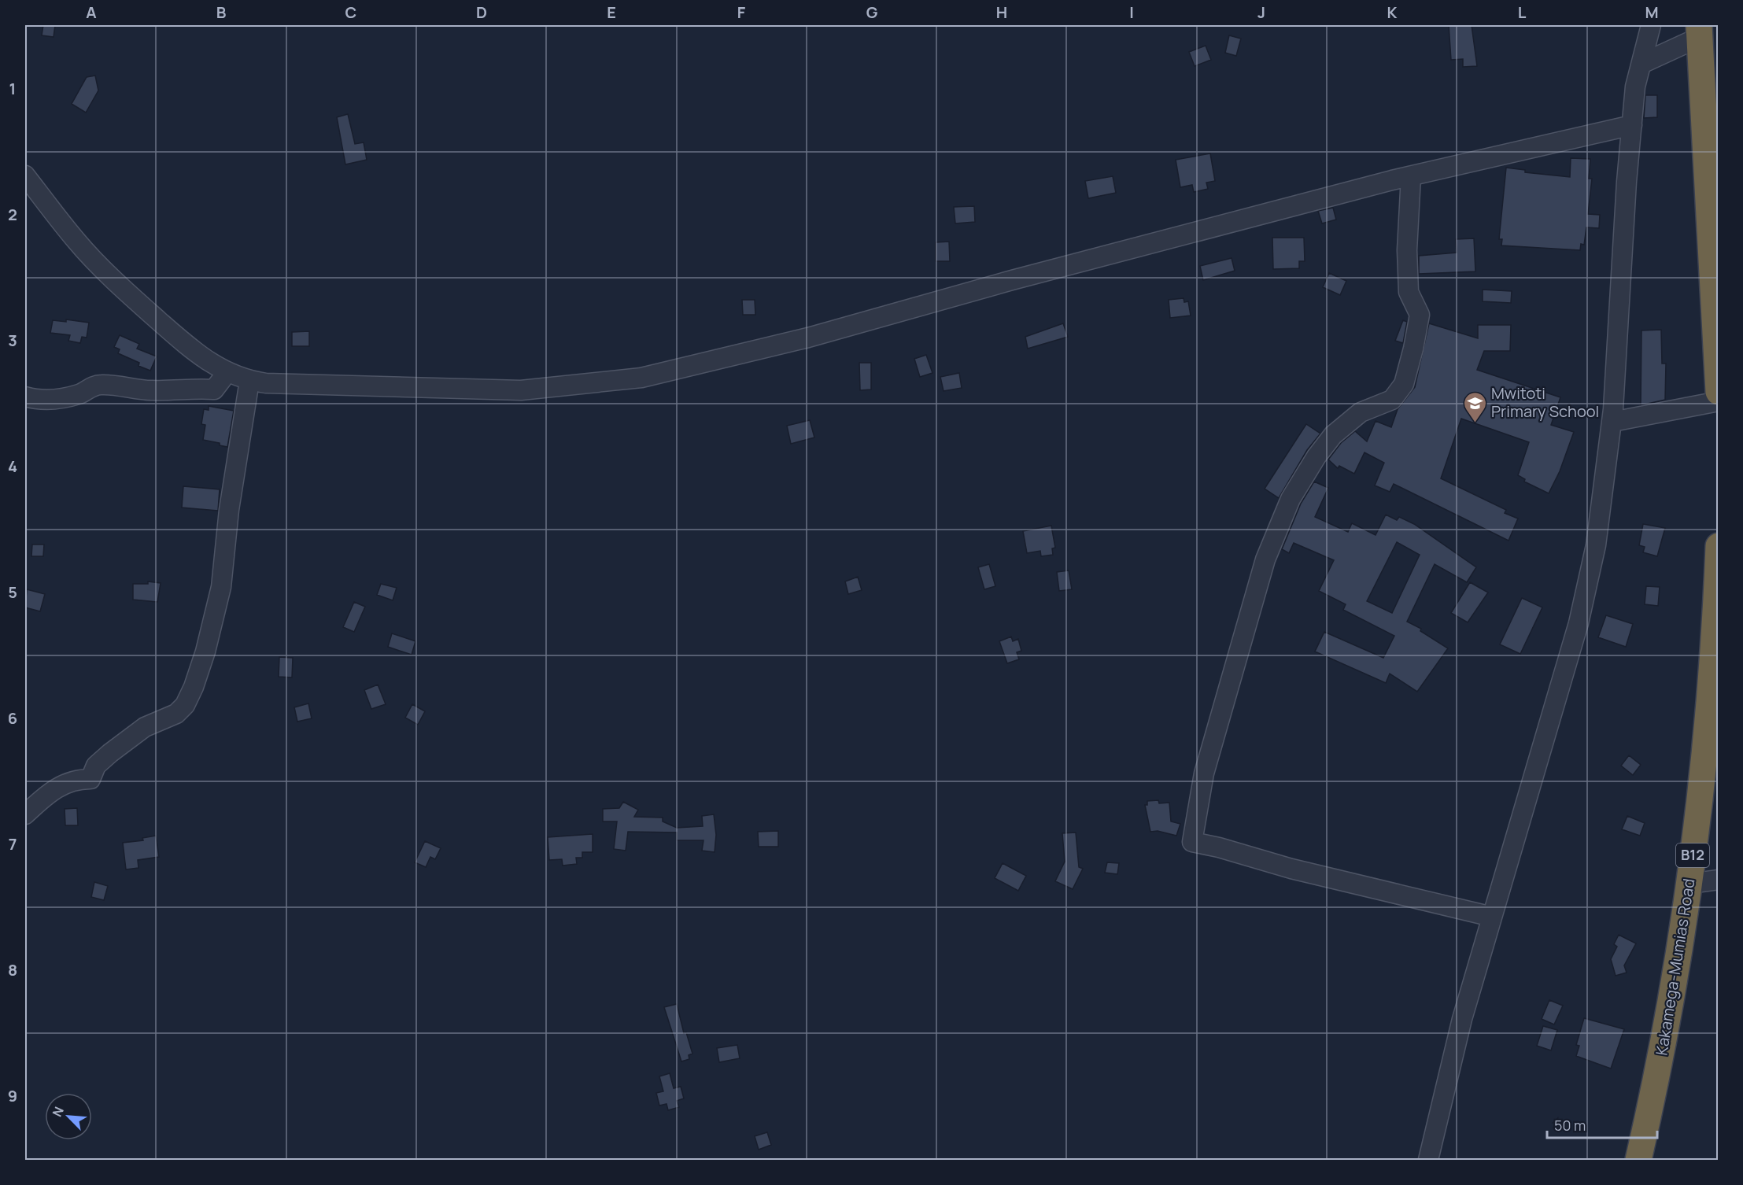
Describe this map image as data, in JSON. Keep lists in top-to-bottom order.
{
  "streets": {
    "highway": ["B12", "Kakamega-Mumias Road"]
  },
  "places": {
    "school or university": ["Mwitoti Primary School"]
  },
  "scale_bar": "50 m",
  "north": "top left",
  "grid": {
    "columns": [
      "A",
      "B",
      "C",
      "D",
      "E",
      "F",
      "G",
      "H",
      "I",
      "J",
      "K",
      "L",
      "M"
    ],
    "rows": [
      "1",
      "2",
      "3",
      "4",
      "5",
      "6",
      "7",
      "8",
      "9"
    ]
  }
}
